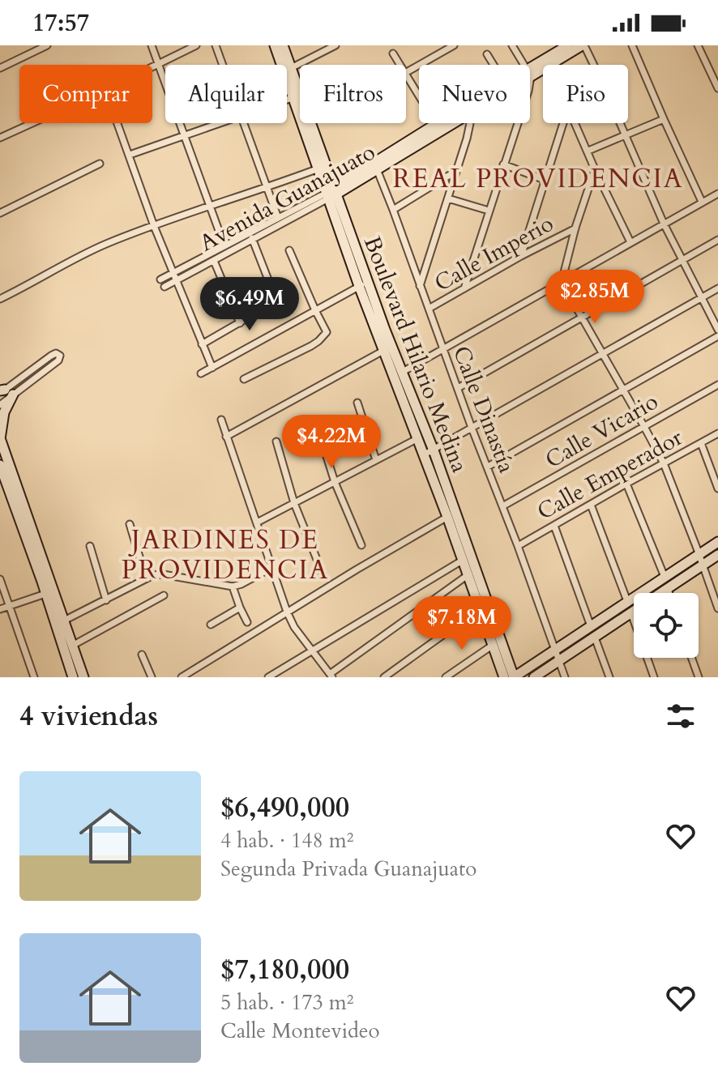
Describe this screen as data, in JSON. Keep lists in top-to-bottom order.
{
  "streets": {
    "street": [
      "Avenida Guanajuato",
      "Calle Imperio",
      "Boulevard Hilario Medina",
      "Calle Dinastía",
      "Calle Vicario",
      "Calle Emperador"
    ]
  },
  "crossings": [
    ["Avenida Guanajuato", "Boulevard Hilario Medina"],
    ["Avenida Guanajuato", "Calle Dinastía"],
    ["Calle Imperio", "Calle Dinastía"],
    ["Calle Dinastía", "Calle Vicario"],
    ["Calle Dinastía", "Calle Emperador"]
  ],
  "districts": ["REAL PROVIDENCIA", "JARDINES DE PROVIDENCIA"],
  "page": {
    "status": "17:57",
    "chip": [
      "Comprar",
      "Alquilar",
      "Filtros",
      "Nuevo",
      "Piso"
    ],
    "price": [
      "$2.85M",
      "$6.49M",
      "$4.22M",
      "$7.18M"
    ],
    "heading": "4 viviendas",
    "list": [
      {
        "name": "$6,490,000",
        "note": "4 hab. · 148 m² · Segunda Privada Guanajuato"
      },
      {
        "name": "$7,180,000",
        "note": "5 hab. · 173 m² · Calle Montevideo"
      }
    ]
  }
}
